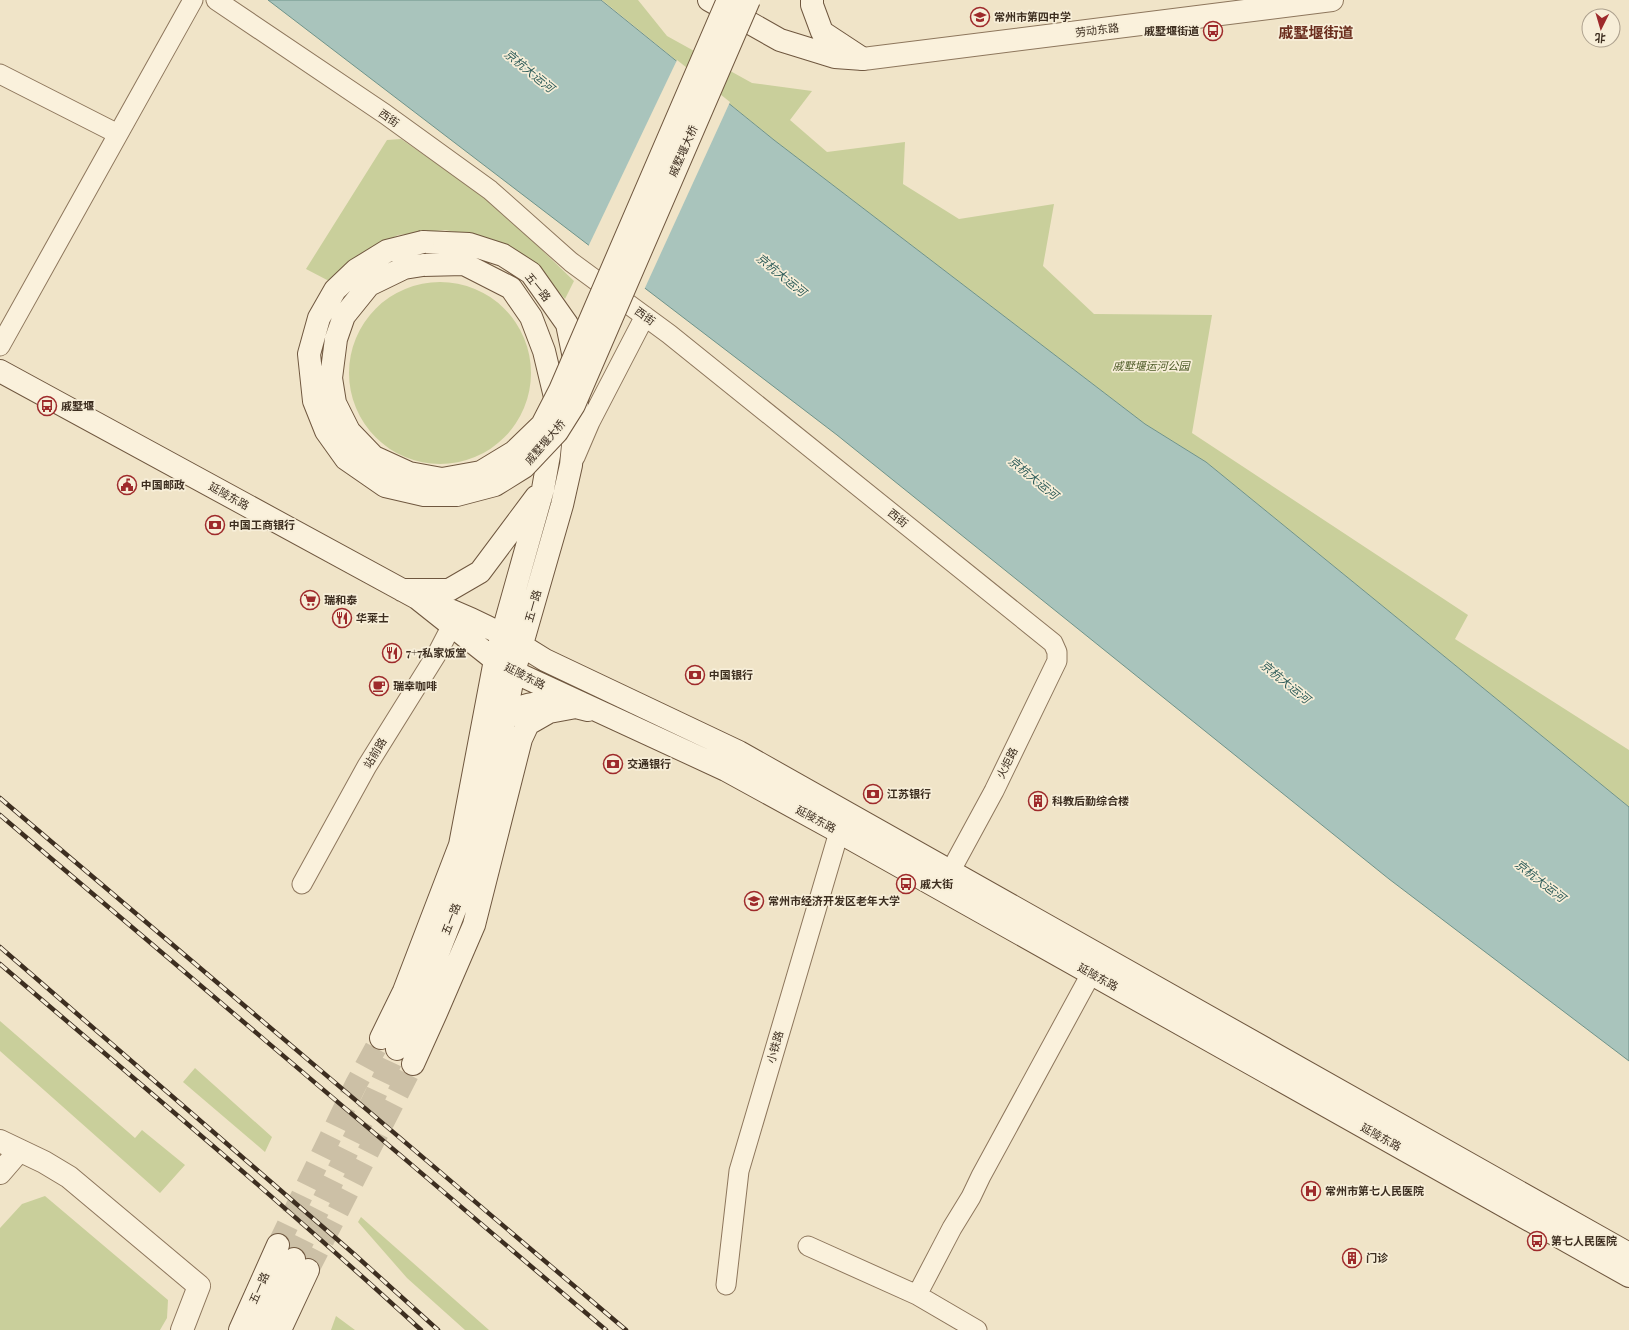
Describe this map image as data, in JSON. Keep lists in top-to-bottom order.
{
  "streets": {
    "main road": [
      "劳动东路",
      "戚墅堰大桥",
      "五一路",
      "延陵东路"
    ],
    "street": [
      "西街",
      "站前路",
      "火炬路",
      "小铁路"
    ]
  },
  "crossings": [
    ["西街", "火炬路"],
    ["戚墅堰大桥", "五一路"],
    ["五一路", "延陵东路"],
    ["延陵东路", "站前路"],
    ["延陵东路", "火炬路"],
    ["延陵东路", "小铁路"]
  ],
  "districts": ["戚墅堰街道"],
  "water": ["京杭大运河"],
  "parks": ["戚墅堰运河公园"],
  "places": {
    "school or university": ["常州市第四中学", "常州市经济开发区老年大学"],
    "bus stop": [
      "戚墅堰街道",
      "戚墅堰",
      "戚大街",
      "第七人民医院"
    ],
    "public building": ["中国邮政"],
    "bank": [
      "中国工商银行",
      "中国银行",
      "交通银行",
      "江苏银行"
    ],
    "supermarket": ["瑞和泰"],
    "restaurant": ["华莱士", "7+7私家饭堂"],
    "cafe": ["瑞幸咖啡"],
    "building": ["科教后勤综合楼", "门诊"],
    "hospital": ["常州市第七人民医院"]
  },
  "north": "bottom"
}
